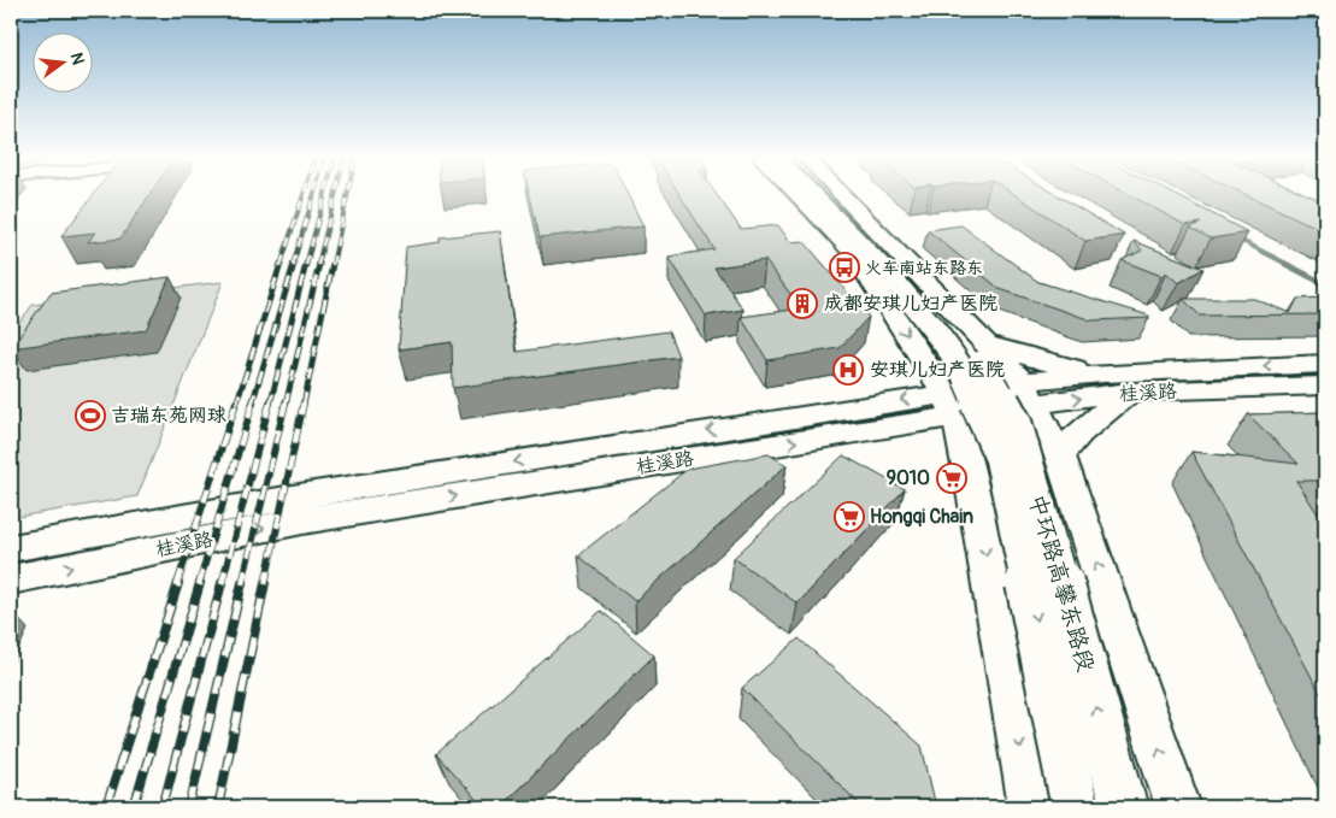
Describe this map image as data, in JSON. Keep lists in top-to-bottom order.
{
  "streets": {
    "main road": ["桂溪路", "中环路高攀东路段"]
  },
  "crossings": [
    ["桂溪路", "中环路高攀东路段"]
  ],
  "places": {
    "bus stop": ["火车南站东路东"],
    "building": ["成都安琪儿妇产医院"],
    "hospital": ["安琪儿妇产医院"],
    "sports": ["吉瑞东苑网球"],
    "supermarket": ["9010", "Hongqi Chain"]
  },
  "north": "right"
}
